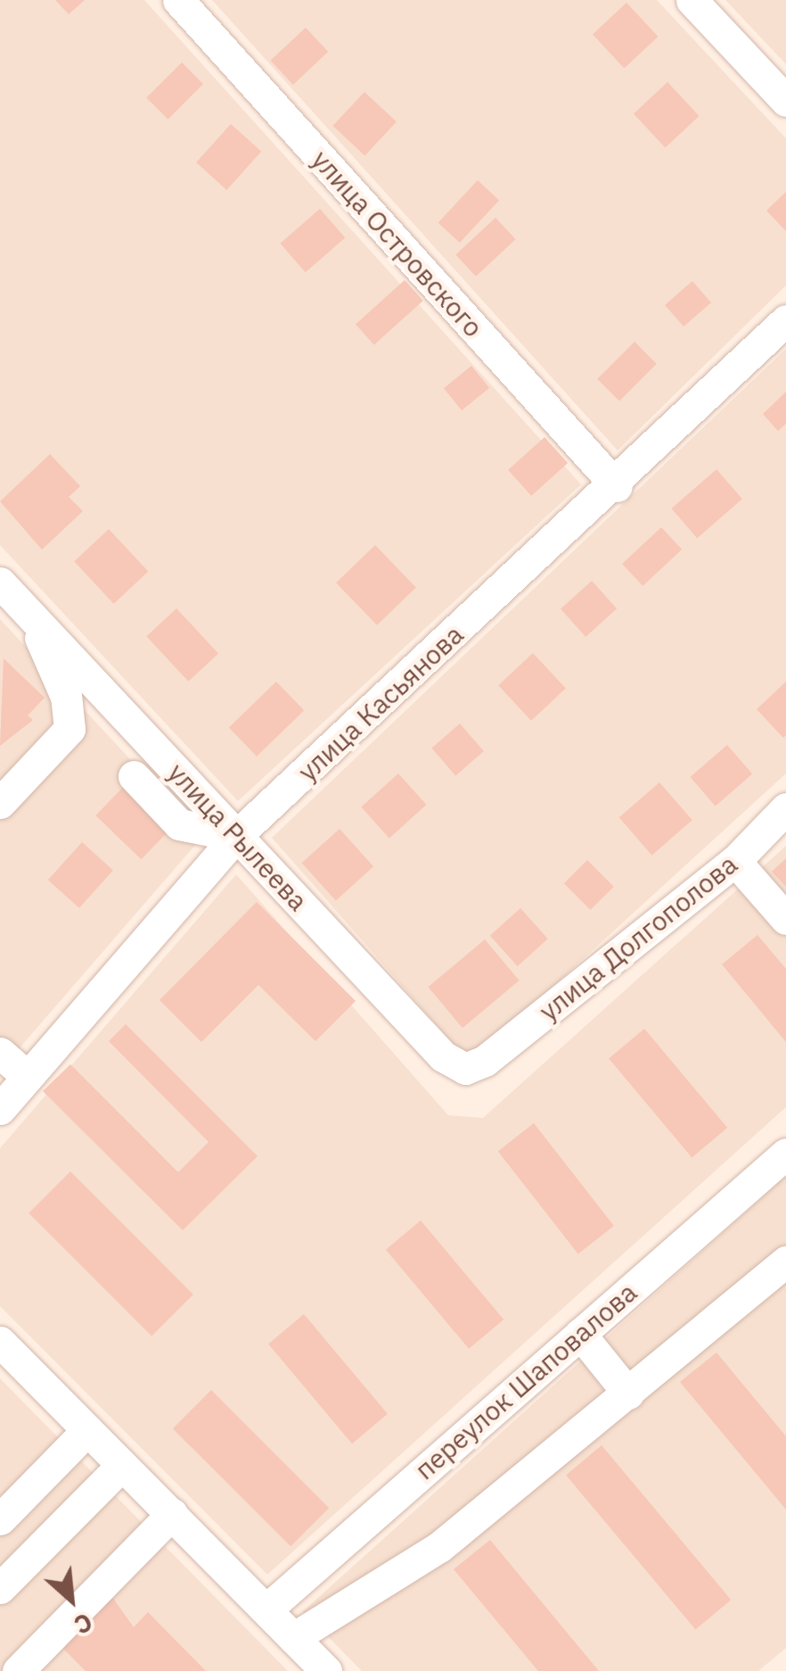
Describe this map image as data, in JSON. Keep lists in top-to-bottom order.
{
  "streets": {
    "street": [
      "улица Островского",
      "улица Касьянова",
      "улица Рылеева",
      "улица Долгополова",
      "переулок Шаповалова"
    ]
  },
  "crossings": [
    ["улица Островского", "улица Касьянова"],
    ["улица Касьянова", "улица Рылеева"],
    ["улица Рылеева", "улица Долгополова"]
  ],
  "north": "bottom right"
}
